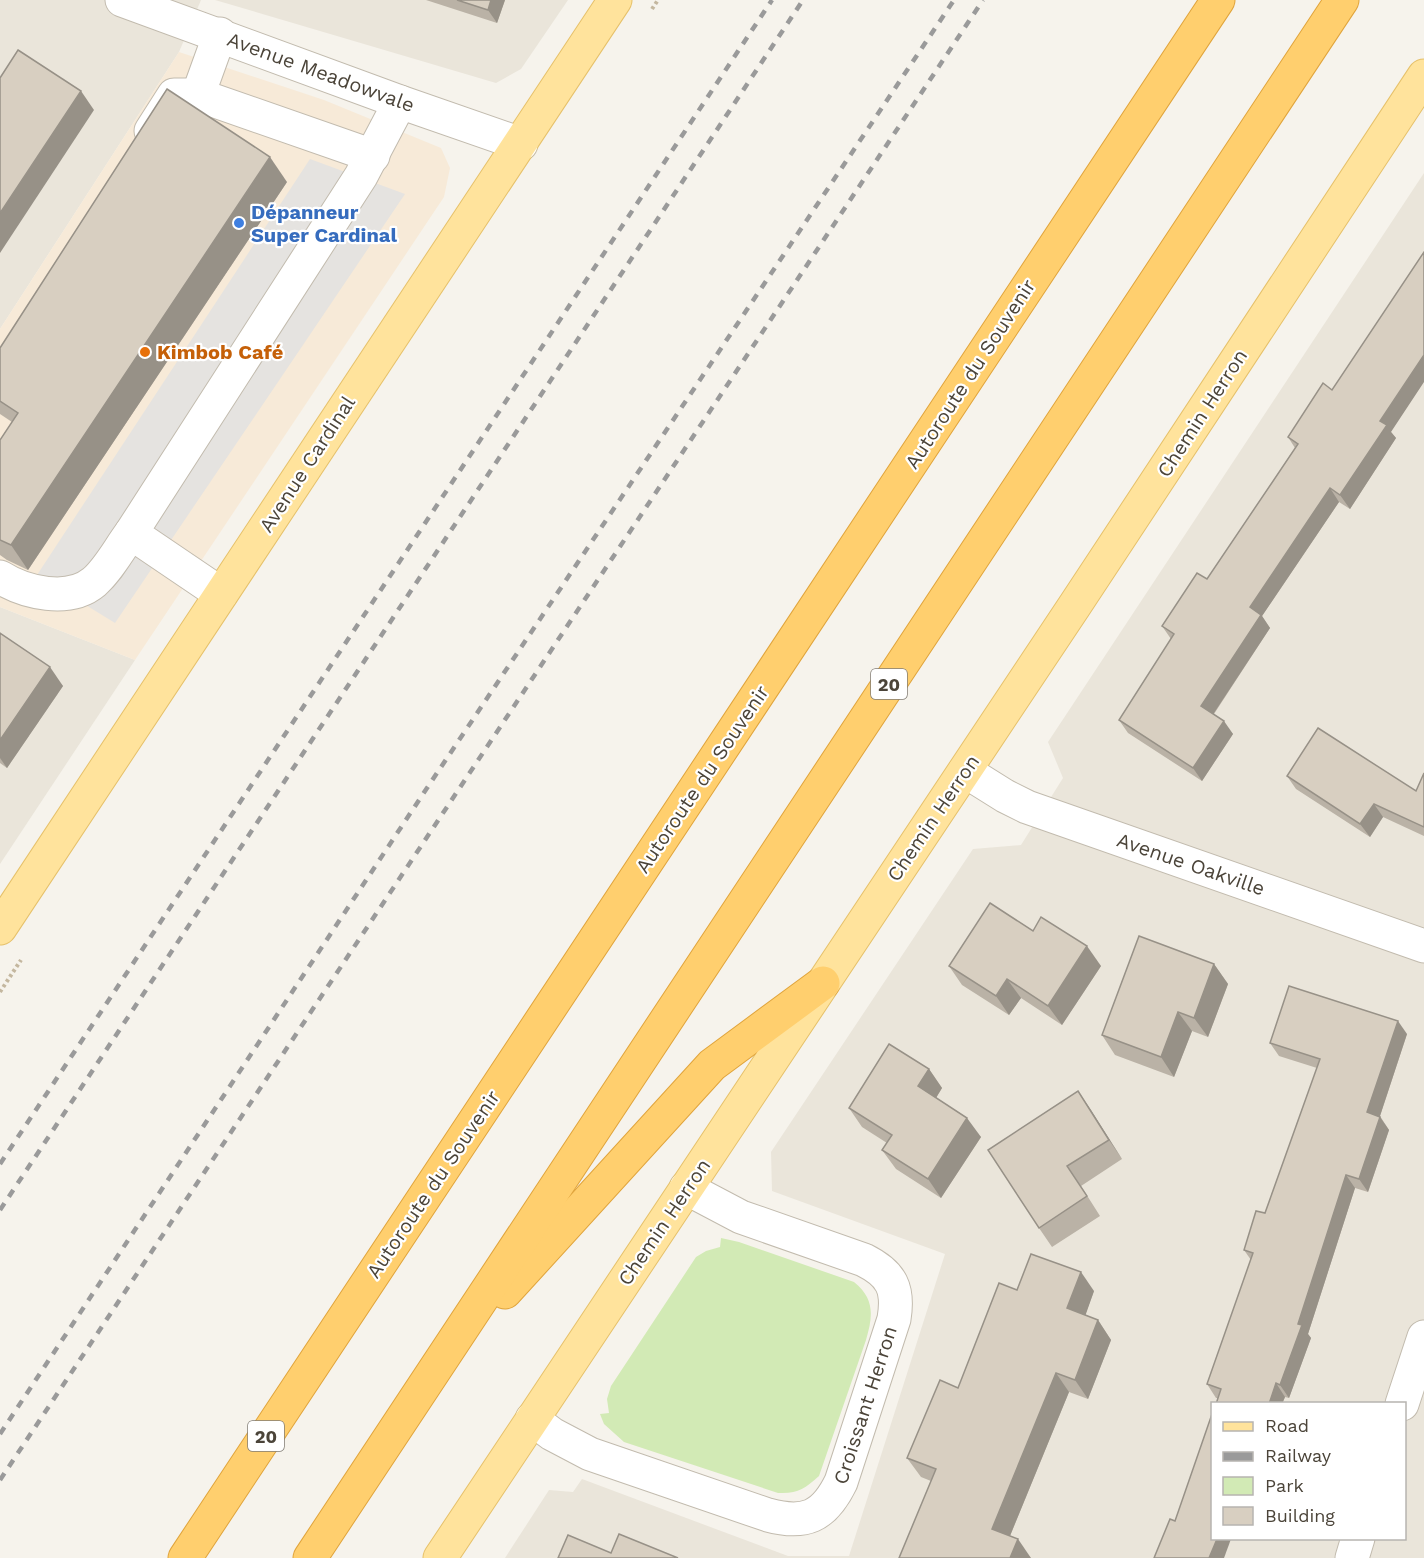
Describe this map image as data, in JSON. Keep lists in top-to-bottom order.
{
  "streets": {
    "highway": ["Autoroute du Souvenir", "20"],
    "main road": ["Chemin Herron", "Avenue Cardinal"],
    "street": ["Avenue Meadowvale", "Avenue Oakville", "Croissant Herron"]
  },
  "crossings": [
    ["Avenue Meadowvale", "Avenue Cardinal"],
    ["Chemin Herron", "Avenue Oakville"],
    ["Chemin Herron", "Croissant Herron"]
  ],
  "places": ["Dépanneur Super Cardinal", "Kimbob Café"],
  "legend": [
    "Road",
    "Railway",
    "Park",
    "Building"
  ]
}
